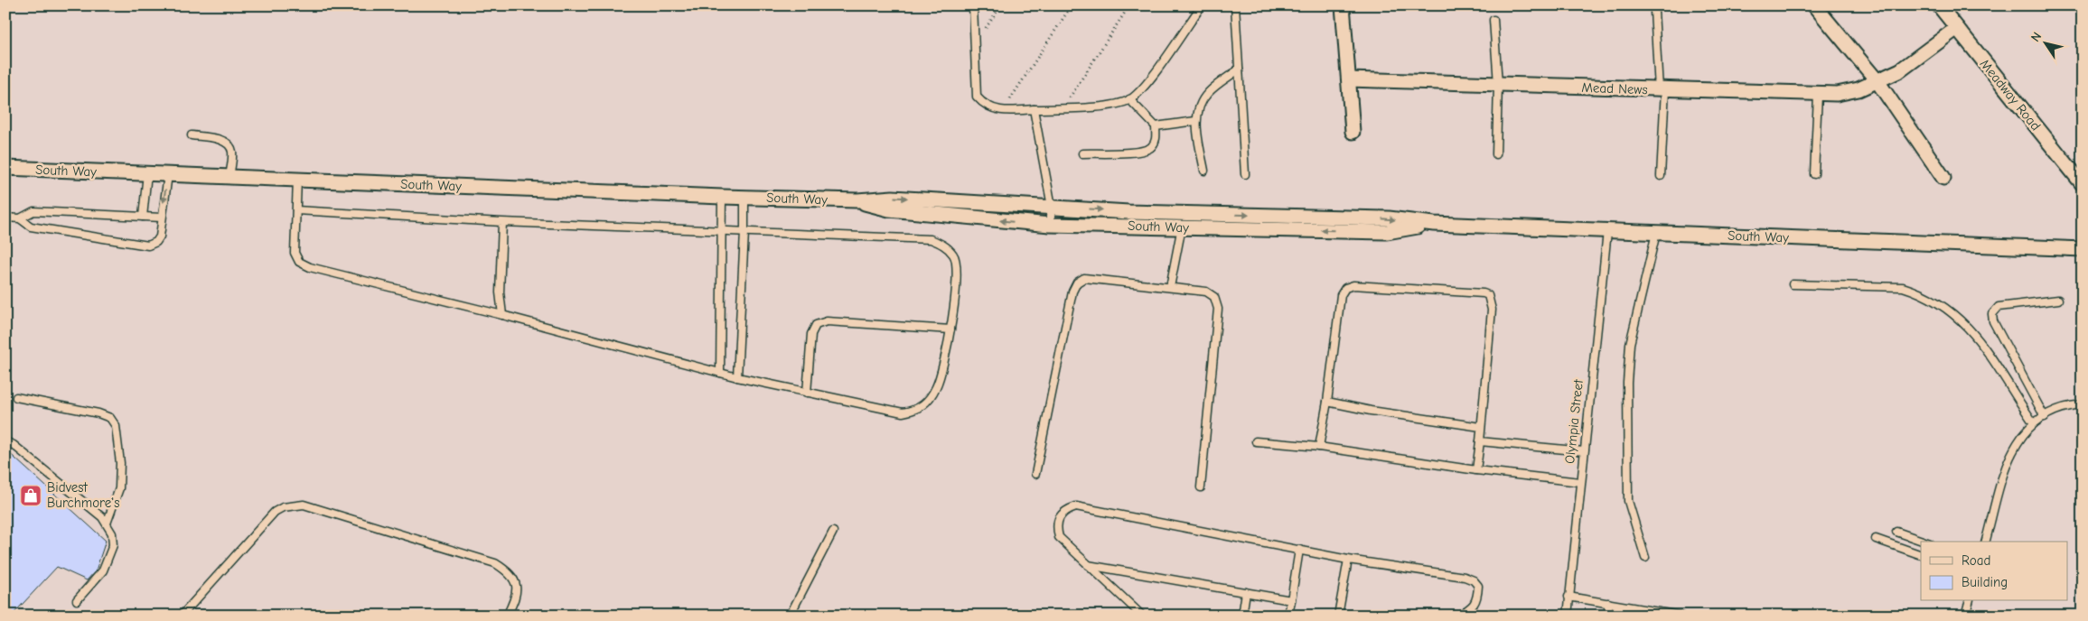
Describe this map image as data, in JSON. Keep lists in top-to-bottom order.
{
  "streets": {
    "street": ["Mead News", "Meadway Road", "South Way"],
    "lane": ["Olympia Street"]
  },
  "crossings": [
    ["Mead News", "Meadway Road"],
    ["South Way", "Olympia Street"]
  ],
  "places": {
    "shop": ["Bidvest Burchmore's"]
  },
  "legend": ["Road", "Building"],
  "north": "top left"
}
